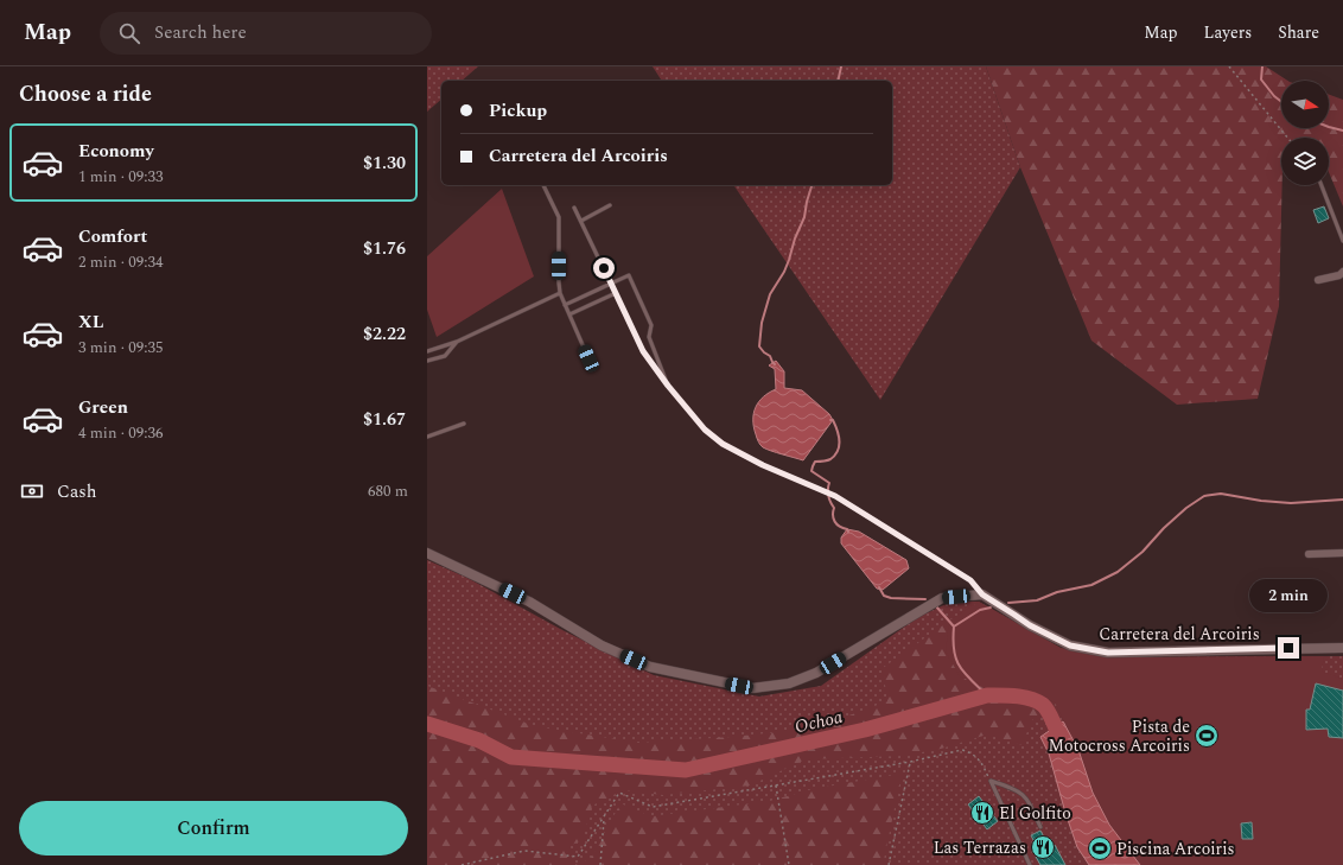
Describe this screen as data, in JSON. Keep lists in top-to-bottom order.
{
  "streets": {
    "street": ["Carretera del Arcoiris"]
  },
  "water": ["Ochoa"],
  "places": {
    "sports": ["Pista de Motocross Arcoiris", "Piscina Arcoiris"],
    "restaurant": ["El Golfito", "Las Terrazas"]
  },
  "north": "right",
  "page": {
    "header": "Map",
    "search": "Search here",
    "nav": ["Map", "Layers", "Share"],
    "heading": "Choose a ride",
    "banner": ["Pickup", "Carretera del Arcoiris"],
    "list": [
      {
        "name": "Economy",
        "note": "1 min · 09:33",
        "value": "$1.30"
      },
      {
        "name": "Comfort",
        "note": "2 min · 09:34",
        "value": "$1.76"
      },
      {
        "name": "XL",
        "note": "3 min · 09:35",
        "value": "$2.22"
      },
      {
        "name": "Green",
        "note": "4 min · 09:36",
        "value": "$1.67"
      }
    ],
    "pay": ["Cash", "680 m"],
    "bubble": "2 min",
    "buttons": "Confirm"
  }
}
